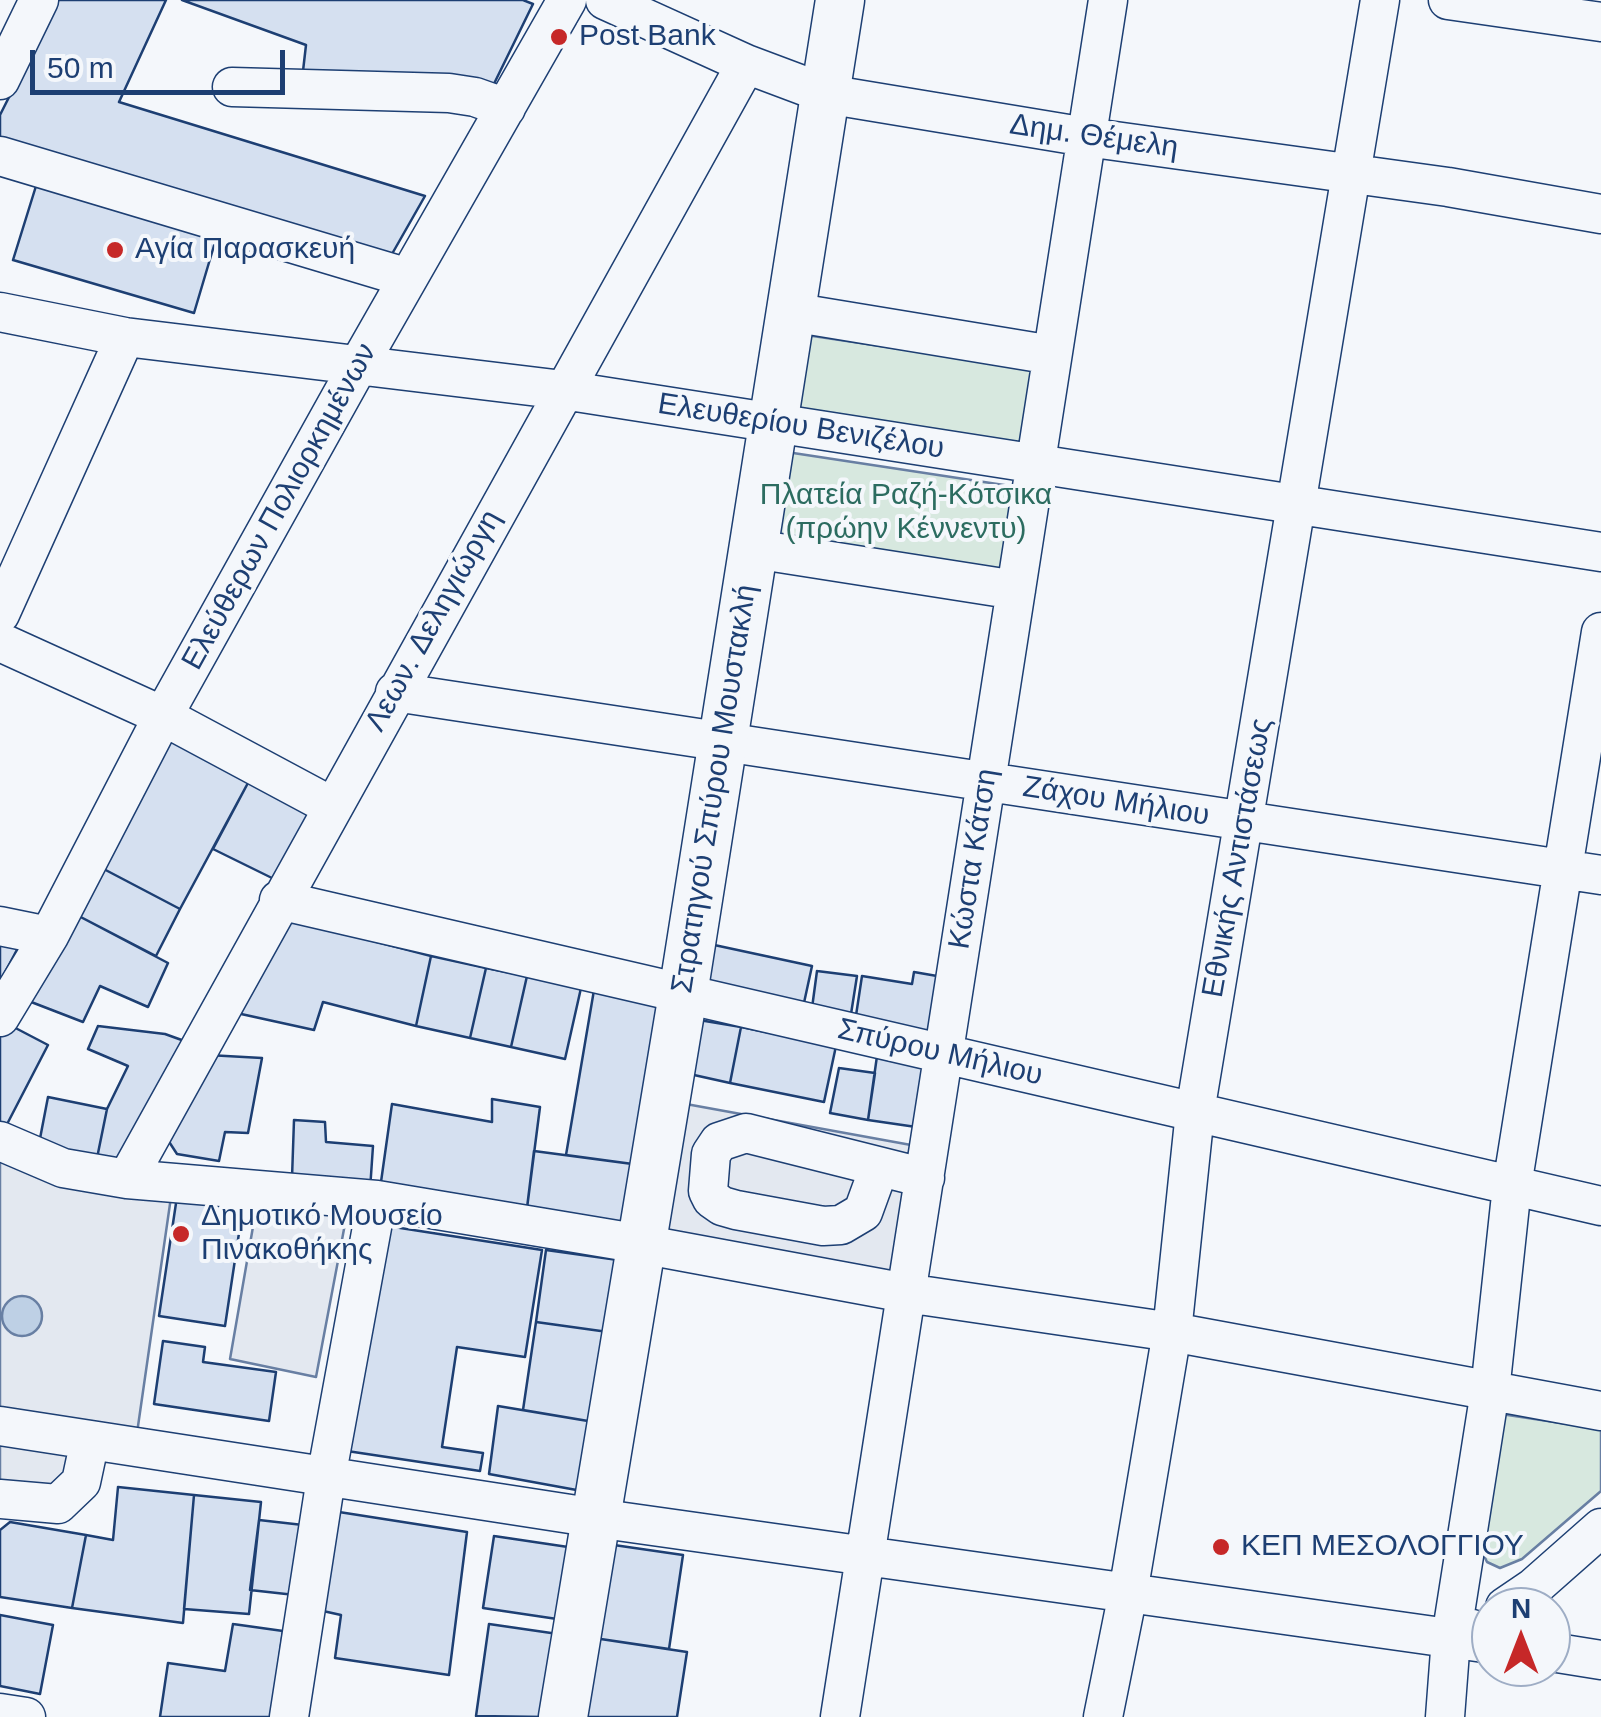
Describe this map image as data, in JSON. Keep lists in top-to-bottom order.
{
  "streets": {
    "main road": ["Στρατηγού Σπύρου Μουστακλή"],
    "street": [
      "Δημ. Θέμελη",
      "Ελευθερίου Βενιζέλου",
      "Ελεύθερων Πολιορκημένων",
      "Λεων. Δεληγιώργη",
      "Ζάχου Μήλιου",
      "Εθνικής Αντιστάσεως",
      "Κώστα Κάτση",
      "Σπύρου Μήλιου"
    ]
  },
  "crossings": [
    ["Δημ. Θέμελη", "Λεων. Δεληγιώργη"],
    ["Δημ. Θέμελη", "Στρατηγού Σπύρου Μουστακλή"],
    ["Δημ. Θέμελη", "Εθνικής Αντιστάσεως"],
    ["Δημ. Θέμελη", "Κώστα Κάτση"],
    ["Ελευθερίου Βενιζέλου", "Ελεύθερων Πολιορκημένων"],
    ["Ελευθερίου Βενιζέλου", "Λεων. Δεληγιώργη"],
    ["Ελευθερίου Βενιζέλου", "Στρατηγού Σπύρου Μουστακλή"],
    ["Ελευθερίου Βενιζέλου", "Εθνικής Αντιστάσεως"],
    ["Ελευθερίου Βενιζέλου", "Κώστα Κάτση"],
    ["Λεων. Δεληγιώργη", "Ζάχου Μήλιου"],
    ["Λεων. Δεληγιώργη", "Σπύρου Μήλιου"],
    ["Στρατηγού Σπύρου Μουστακλή", "Ζάχου Μήλιου"],
    ["Στρατηγού Σπύρου Μουστακλή", "Σπύρου Μήλιου"],
    ["Ζάχου Μήλιου", "Εθνικής Αντιστάσεως"],
    ["Ζάχου Μήλιου", "Κώστα Κάτση"],
    ["Εθνικής Αντιστάσεως", "Σπύρου Μήλιου"],
    ["Κώστα Κάτση", "Σπύρου Μήλιου"]
  ],
  "parks": ["Πλατεία Ραζή-Κότσικα (πρώην Κέννεντυ)"],
  "places": [
    "Post Bank",
    "Αγία Παρασκευή",
    "Δημοτικό Μουσείο Πινακοθήκης",
    "ΚΕΠ ΜΕΣΟΛΟΓΓΙΟΥ"
  ],
  "scale_bar": "50 m",
  "north": "top"
}
